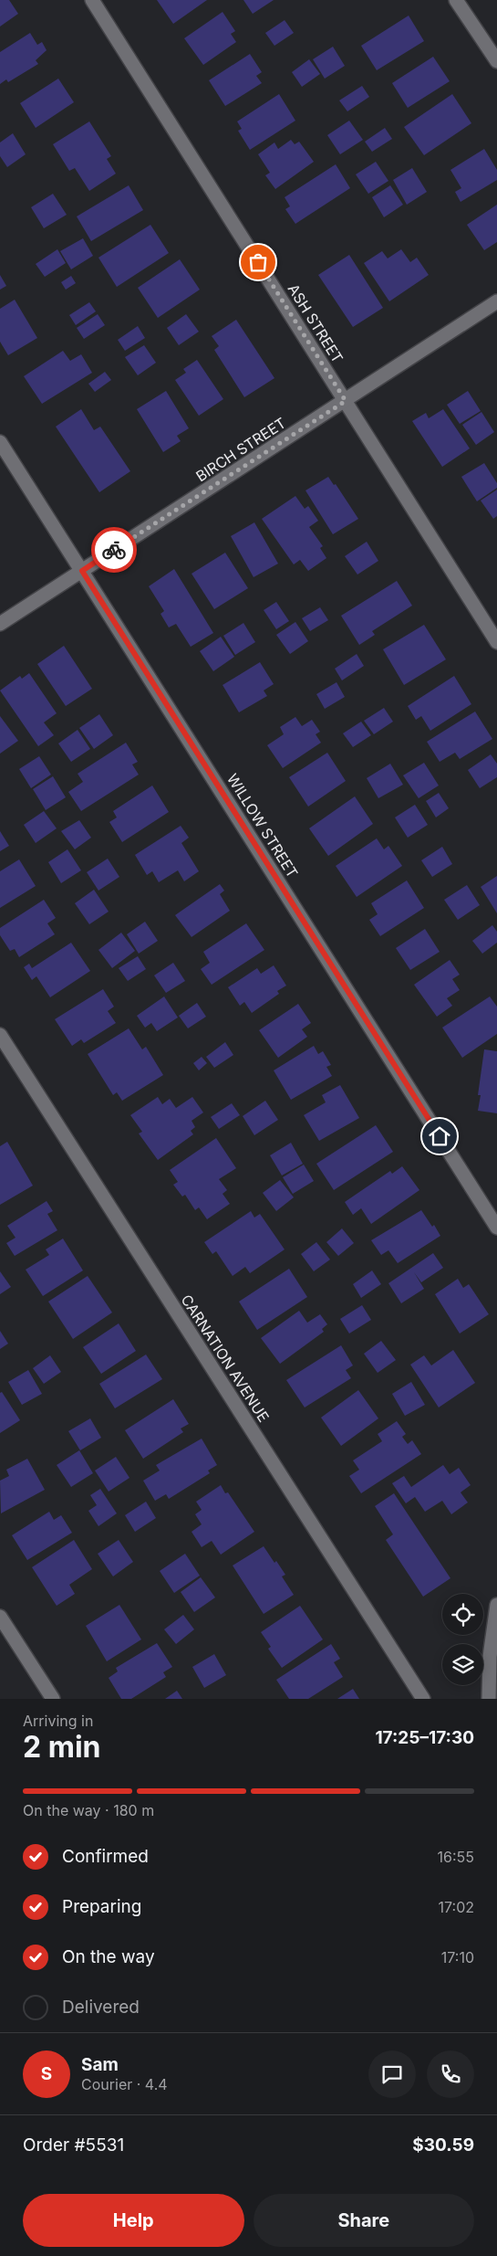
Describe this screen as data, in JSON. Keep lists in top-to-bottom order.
{
  "streets": {
    "street": [
      "ASH STREET",
      "BIRCH STREET",
      "WILLOW STREET",
      "CARNATION AVENUE"
    ]
  },
  "crossings": [
    ["ASH STREET", "BIRCH STREET"],
    ["BIRCH STREET", "WILLOW STREET"]
  ],
  "page": {
    "heading": ["2 min", "Arriving in", "17:25–17:30"],
    "panel": [
      "Sam",
      "Courier · 4.4",
      "Order #5531",
      "$30.59"
    ],
    "bar": "On the way · 180 m",
    "list": [
      ["Confirmed", "16:55"],
      ["Preparing", "17:02"],
      ["On the way", "17:10"],
      "Delivered"
    ],
    "round": "S",
    "buttons": ["Help", "Share"]
  }
}
